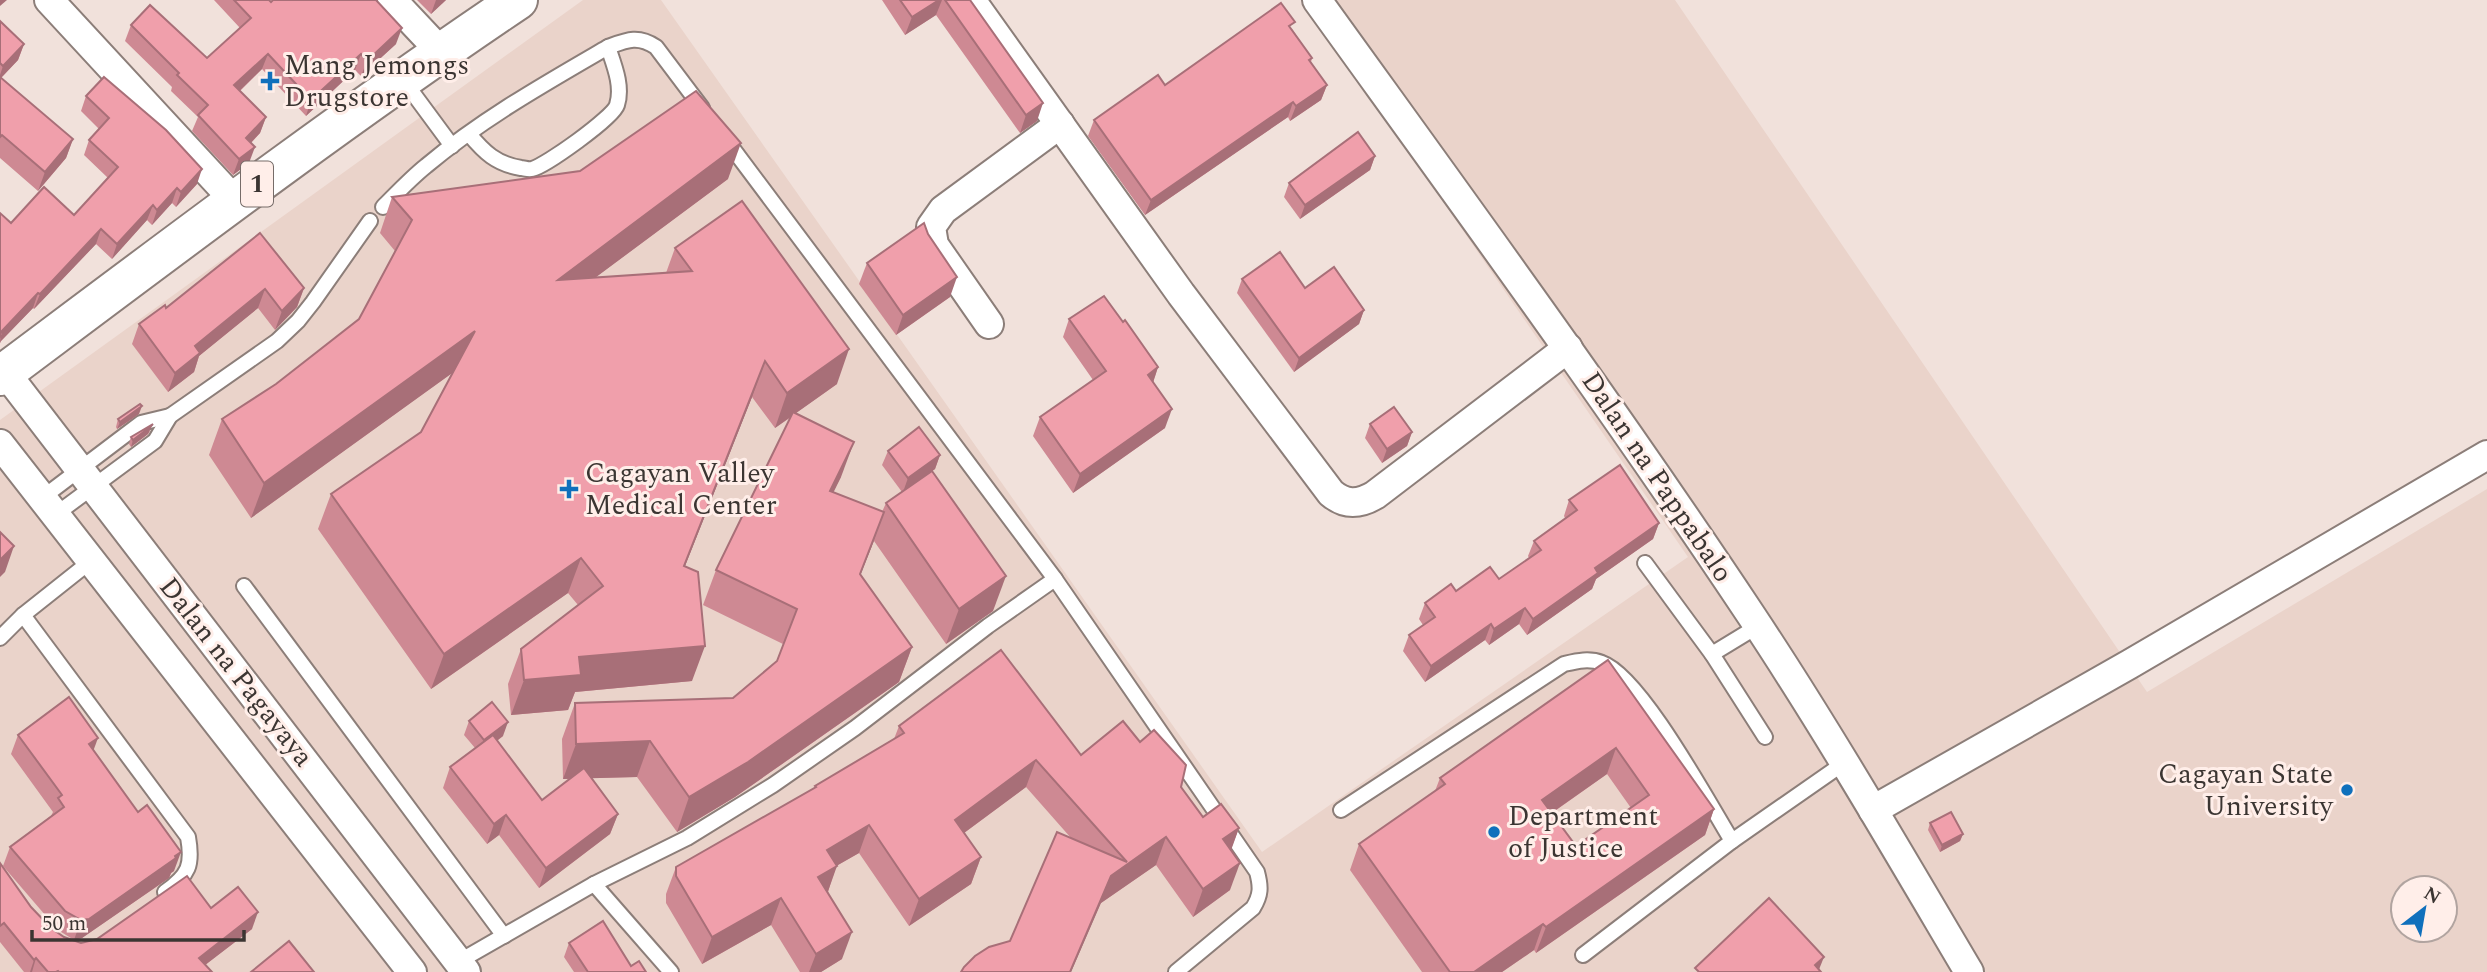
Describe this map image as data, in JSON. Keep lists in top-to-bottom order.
{
  "streets": {
    "highway": ["1"],
    "street": ["Dalan na Pappabalo", "Dalan na Pagayaya"]
  },
  "crossings": [
    ["1", "Dalan na Pagayaya"]
  ],
  "places": {
    "health": ["Mang Jemongs Drugstore", "Cagayan Valley Medical Center"],
    "other": ["Cagayan State University", "Department of Justice"]
  },
  "scale_bar": "50 m",
  "north": "top right"
}
